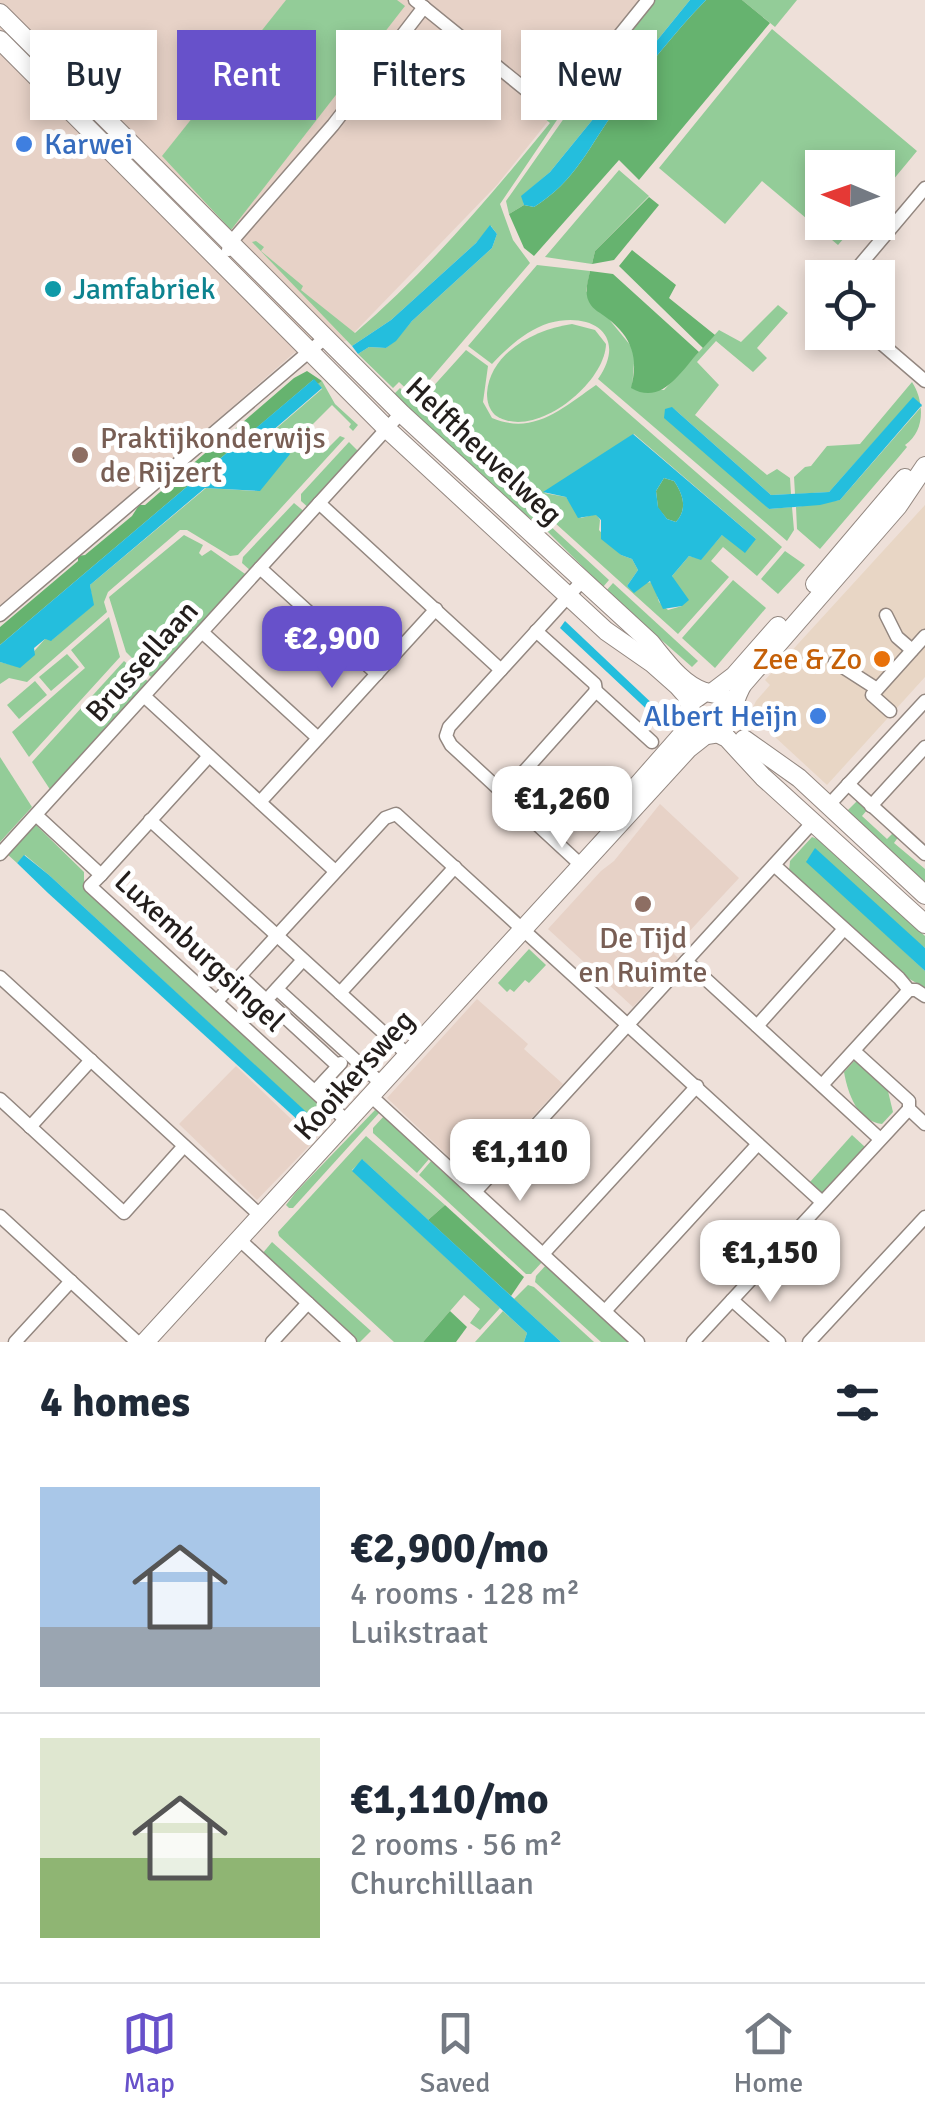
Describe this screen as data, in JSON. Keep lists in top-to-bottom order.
{
  "streets": {
    "main road": ["Helftheuvelweg", "Kooikersweg"],
    "street": ["Brussellaan", "Luxemburgsingel"]
  },
  "crossings": [
    ["Helftheuvelweg", "Brussellaan"],
    ["Helftheuvelweg", "Kooikersweg"],
    ["Brussellaan", "Luxemburgsingel"],
    ["Luxemburgsingel", "Kooikersweg"]
  ],
  "places": [
    "Karwei",
    "Jamfabriek",
    "Praktijkonderwijs de Rijzert",
    "Zee & Zo",
    "Albert Heijn",
    "De Tijd en Ruimte"
  ],
  "north": "left",
  "page": {
    "chip": [
      "Buy",
      "Rent",
      "Filters",
      "New"
    ],
    "price": [
      "€2,900",
      "€1,260",
      "€1,110",
      "€1,150"
    ],
    "heading": "4 homes",
    "list": [
      {
        "name": "€2,900/mo",
        "note": "4 rooms · 128 m² · Luikstraat"
      },
      {
        "name": "€1,110/mo",
        "note": "2 rooms · 56 m² · Churchilllaan"
      }
    ],
    "tabs": ["Map", "Saved", "Home"]
  }
}
